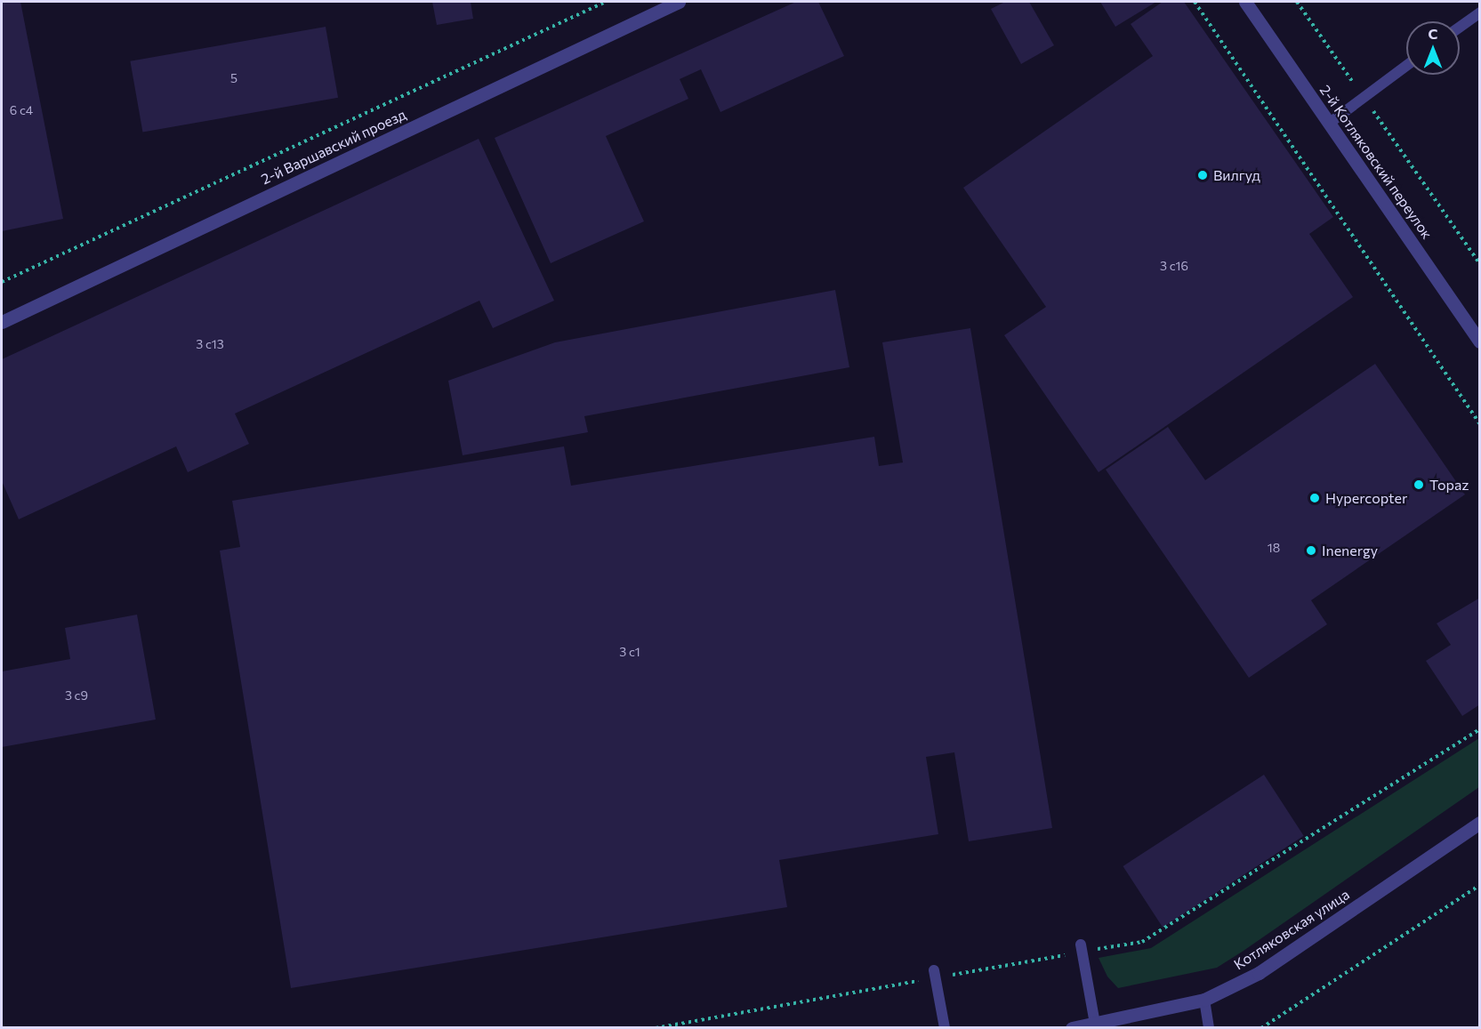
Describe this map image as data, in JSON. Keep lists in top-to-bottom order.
{
  "streets": {
    "street": ["2-й Варшавский проезд", "2-й Котляковский переулок", "Котляковская улица"]
  },
  "places": [
    "Вилгуд",
    "Topaz",
    "Hypercopter",
    "Inenergy"
  ],
  "house_numbers": [
    "5",
    "6 с4",
    "3 с16",
    "3 с13",
    "18",
    "3 с1",
    "3 с9"
  ],
  "north": "top"
}
